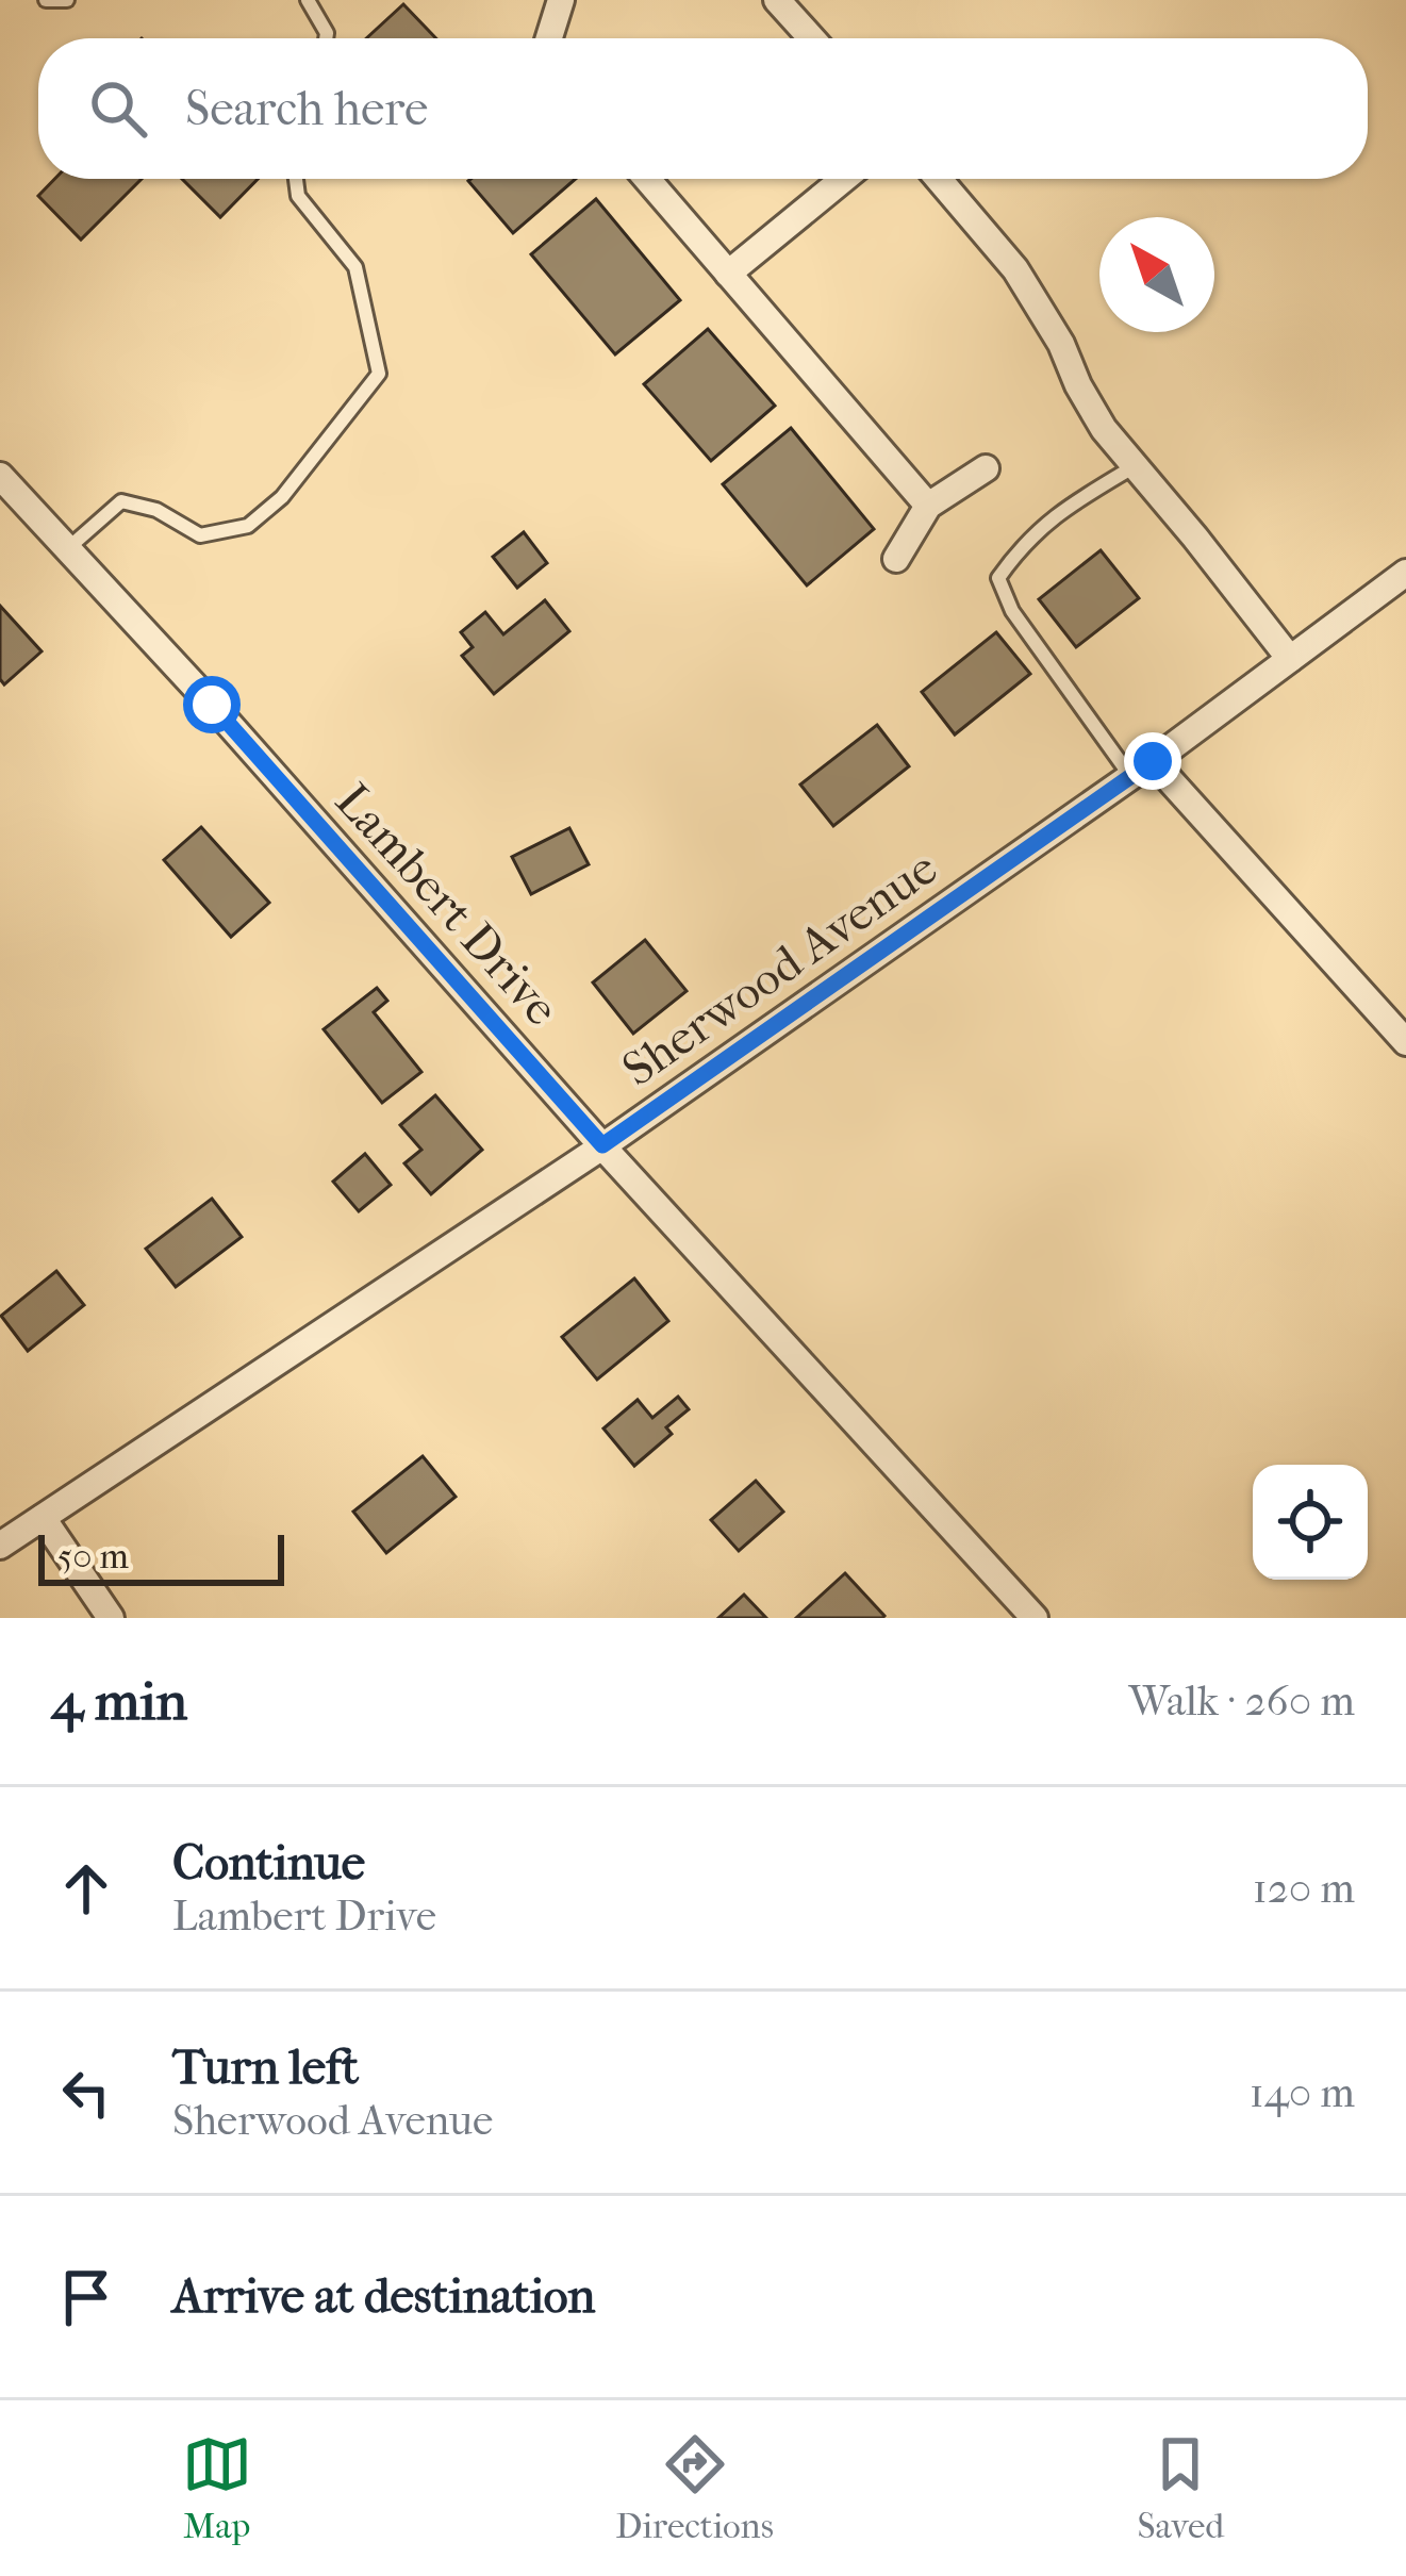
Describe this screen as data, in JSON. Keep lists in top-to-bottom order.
{
  "streets": {
    "street": ["Lambert Drive", "Sherwood Avenue"]
  },
  "crossings": [
    ["Lambert Drive", "Sherwood Avenue"]
  ],
  "scale_bar": "50 m",
  "north": "top left",
  "page": {
    "search": "Search here",
    "scale": "50 m",
    "heading": ["4 min", "Walk · 260 m"],
    "list": [
      ["Continue", "Lambert Drive", "120 m"],
      ["Turn left", "Sherwood Avenue", "140 m"],
      "Arrive at destination"
    ],
    "nav": ["Map", "Directions", "Saved"]
  }
}
